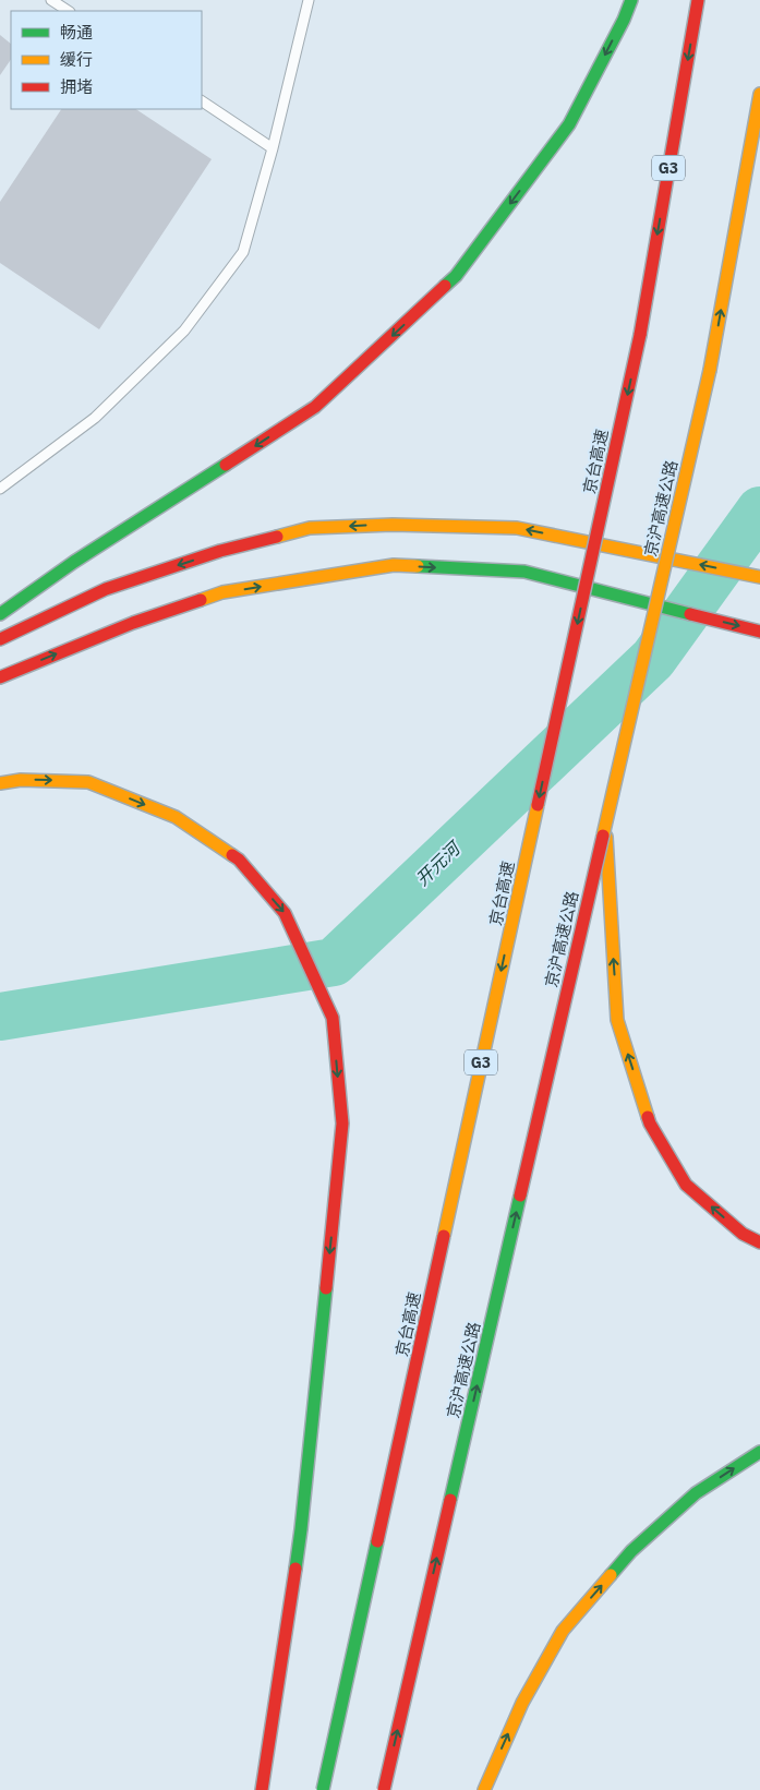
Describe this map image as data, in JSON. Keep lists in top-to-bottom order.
{
  "streets": {
    "highway": ["G3", "京台高速", "京沪高速公路"]
  },
  "one_way": ["京台高速", "京沪高速公路"],
  "water": ["开元河"],
  "legend": ["畅通", "缓行", "拥堵"]
}
